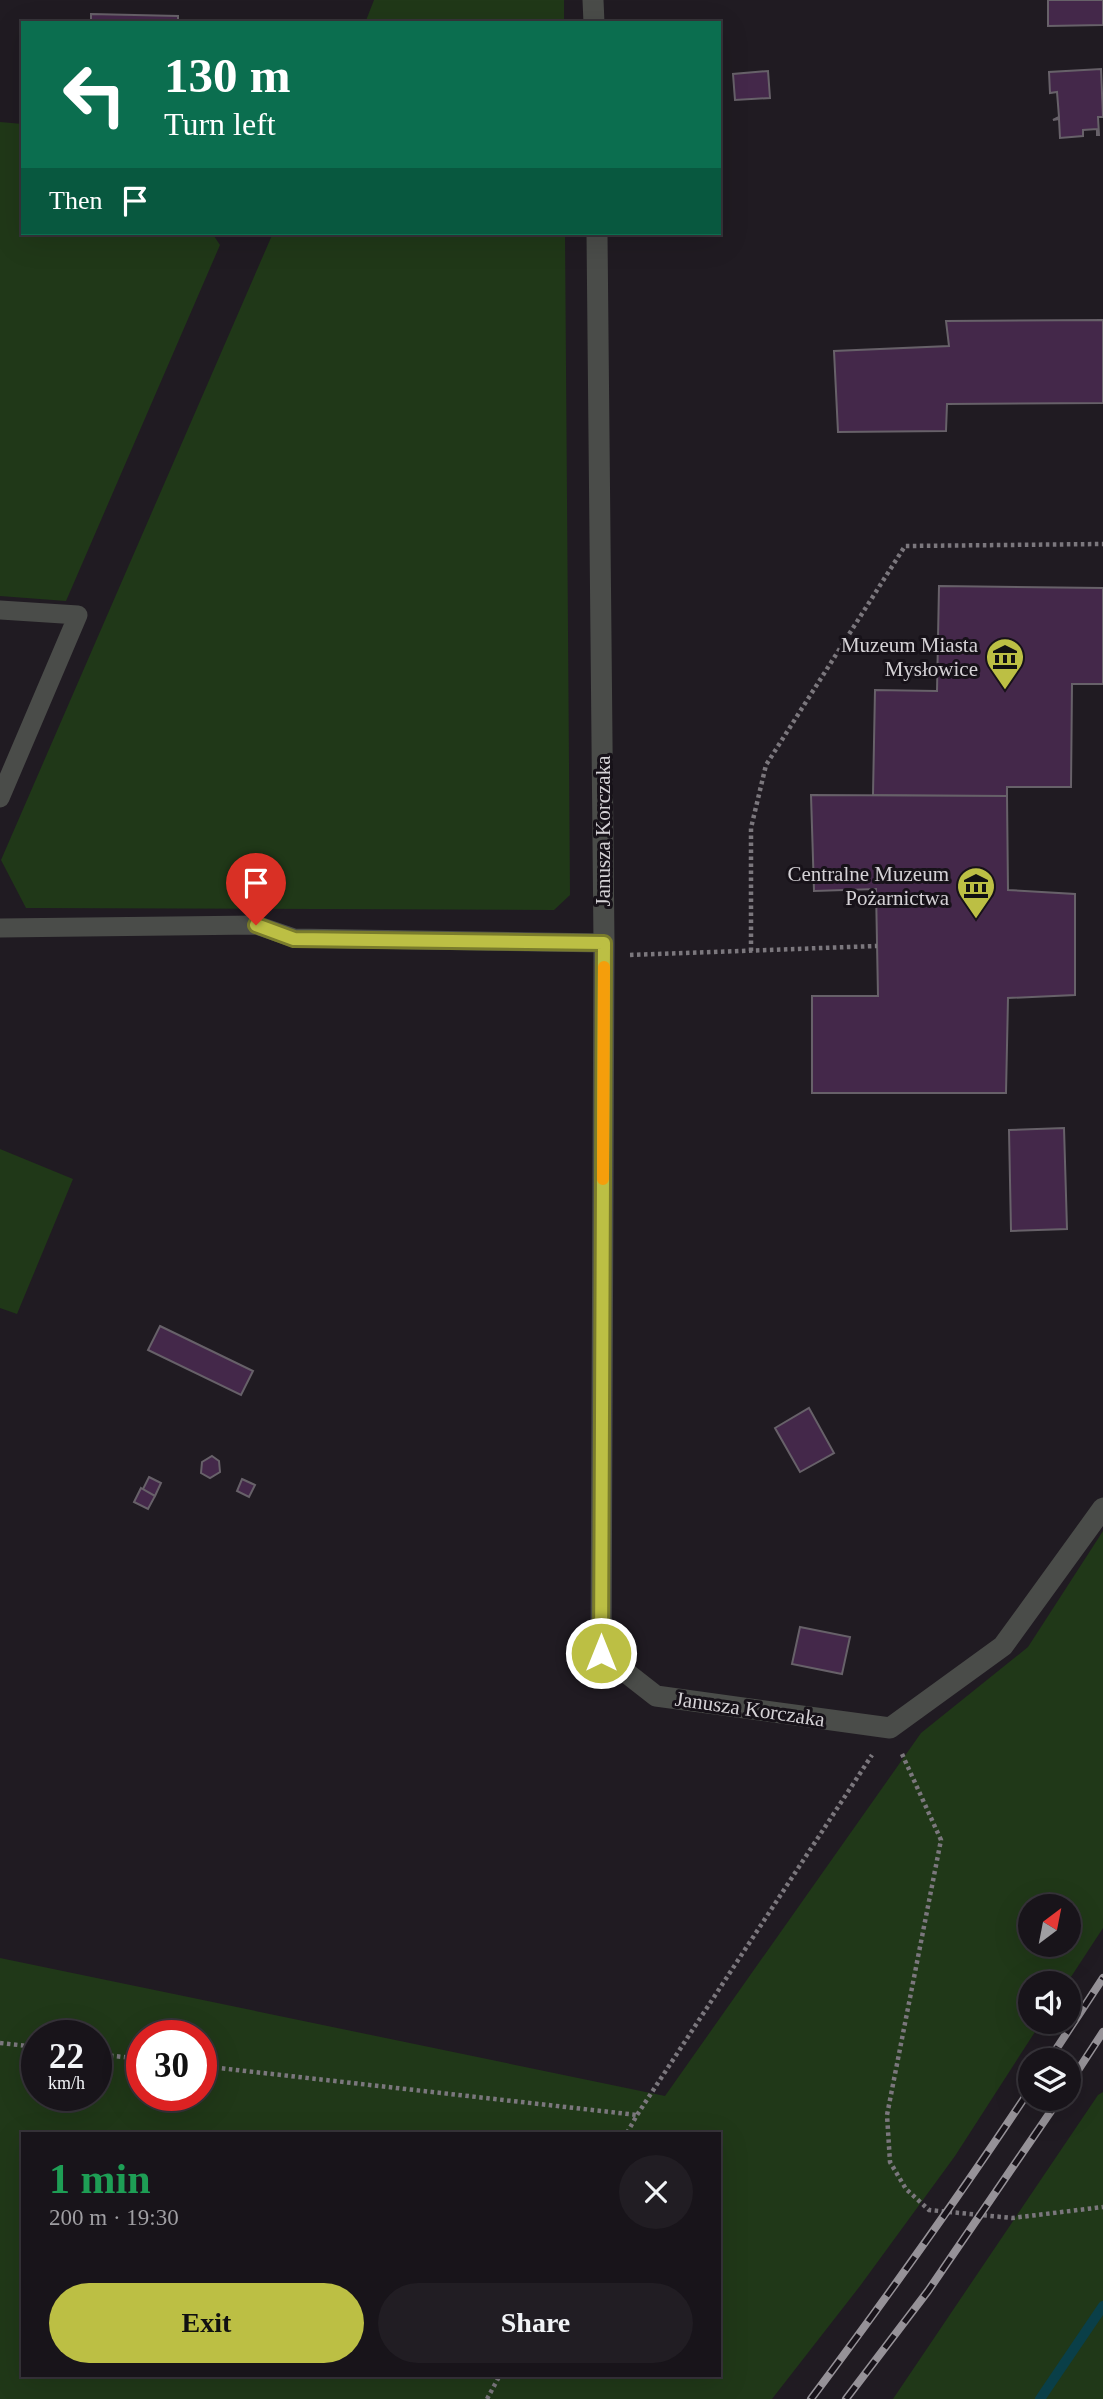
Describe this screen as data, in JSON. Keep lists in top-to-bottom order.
{
  "streets": {
    "street": ["Janusza Korczaka"]
  },
  "places": {
    "museum": ["Muzeum Miasta Mysłowice", "Centralne Muzeum Pożarnictwa"]
  },
  "north": "top right",
  "page": {
    "turn": ["130 m", "Turn left"],
    "then": "Then",
    "speed": "22 km/h",
    "limit": "30",
    "heading": ["1 min", "200 m · 19:30"],
    "buttons": ["Exit", "Share"]
  }
}
